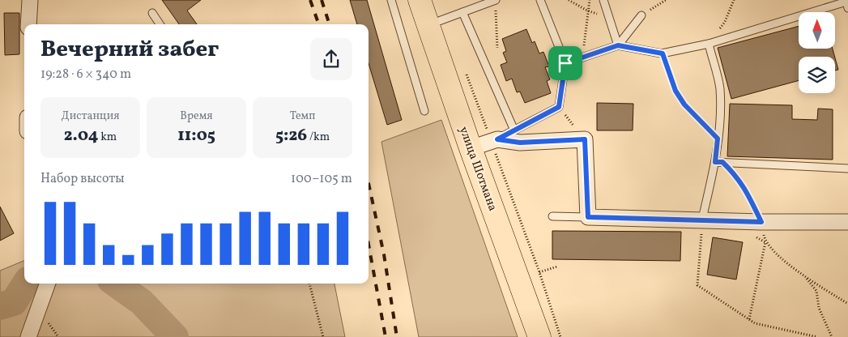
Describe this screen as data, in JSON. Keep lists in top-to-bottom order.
{
  "streets": {
    "main road": ["улица Шотмана"]
  },
  "north": "top",
  "page": {
    "heading": ["Вечерний забег", "19:28 · 6 × 340 m"],
    "stats": [
      ["Дистанция", "2.04 km"],
      ["Время", "11:05"],
      ["Темп", "5:26 /km"]
    ],
    "chart": ["Набор высоты", "100–105 m"]
  }
}
